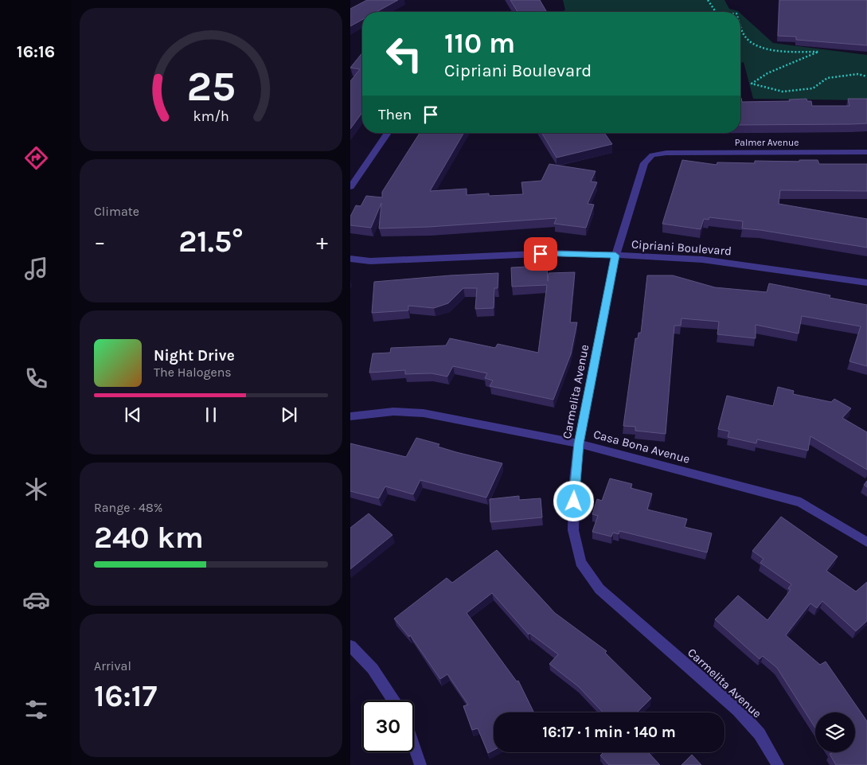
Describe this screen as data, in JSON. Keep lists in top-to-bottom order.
{
  "streets": {
    "street": [
      "Palmer Avenue",
      "Cipriani Boulevard",
      "Carmelita Avenue",
      "Casa Bona Avenue"
    ]
  },
  "crossings": [
    ["Palmer Avenue", "Carmelita Avenue"],
    ["Cipriani Boulevard", "Carmelita Avenue"],
    ["Carmelita Avenue", "Casa Bona Avenue"]
  ],
  "page": {
    "tabs": "16:16",
    "turn": ["110 m", "Cipriani Boulevard"],
    "then": "Then",
    "tile": [
      "Climate",
      ["Range · 48%", "240 km"],
      ["Arrival", "16:17"]
    ],
    "heat": ["−", "21.5°", "+"],
    "song": ["Night Drive", "The Halogens"],
    "limit": "30",
    "trip": "16:17 · 1 min · 140 m",
    "gauge": ["25", "km/h"]
  }
}
